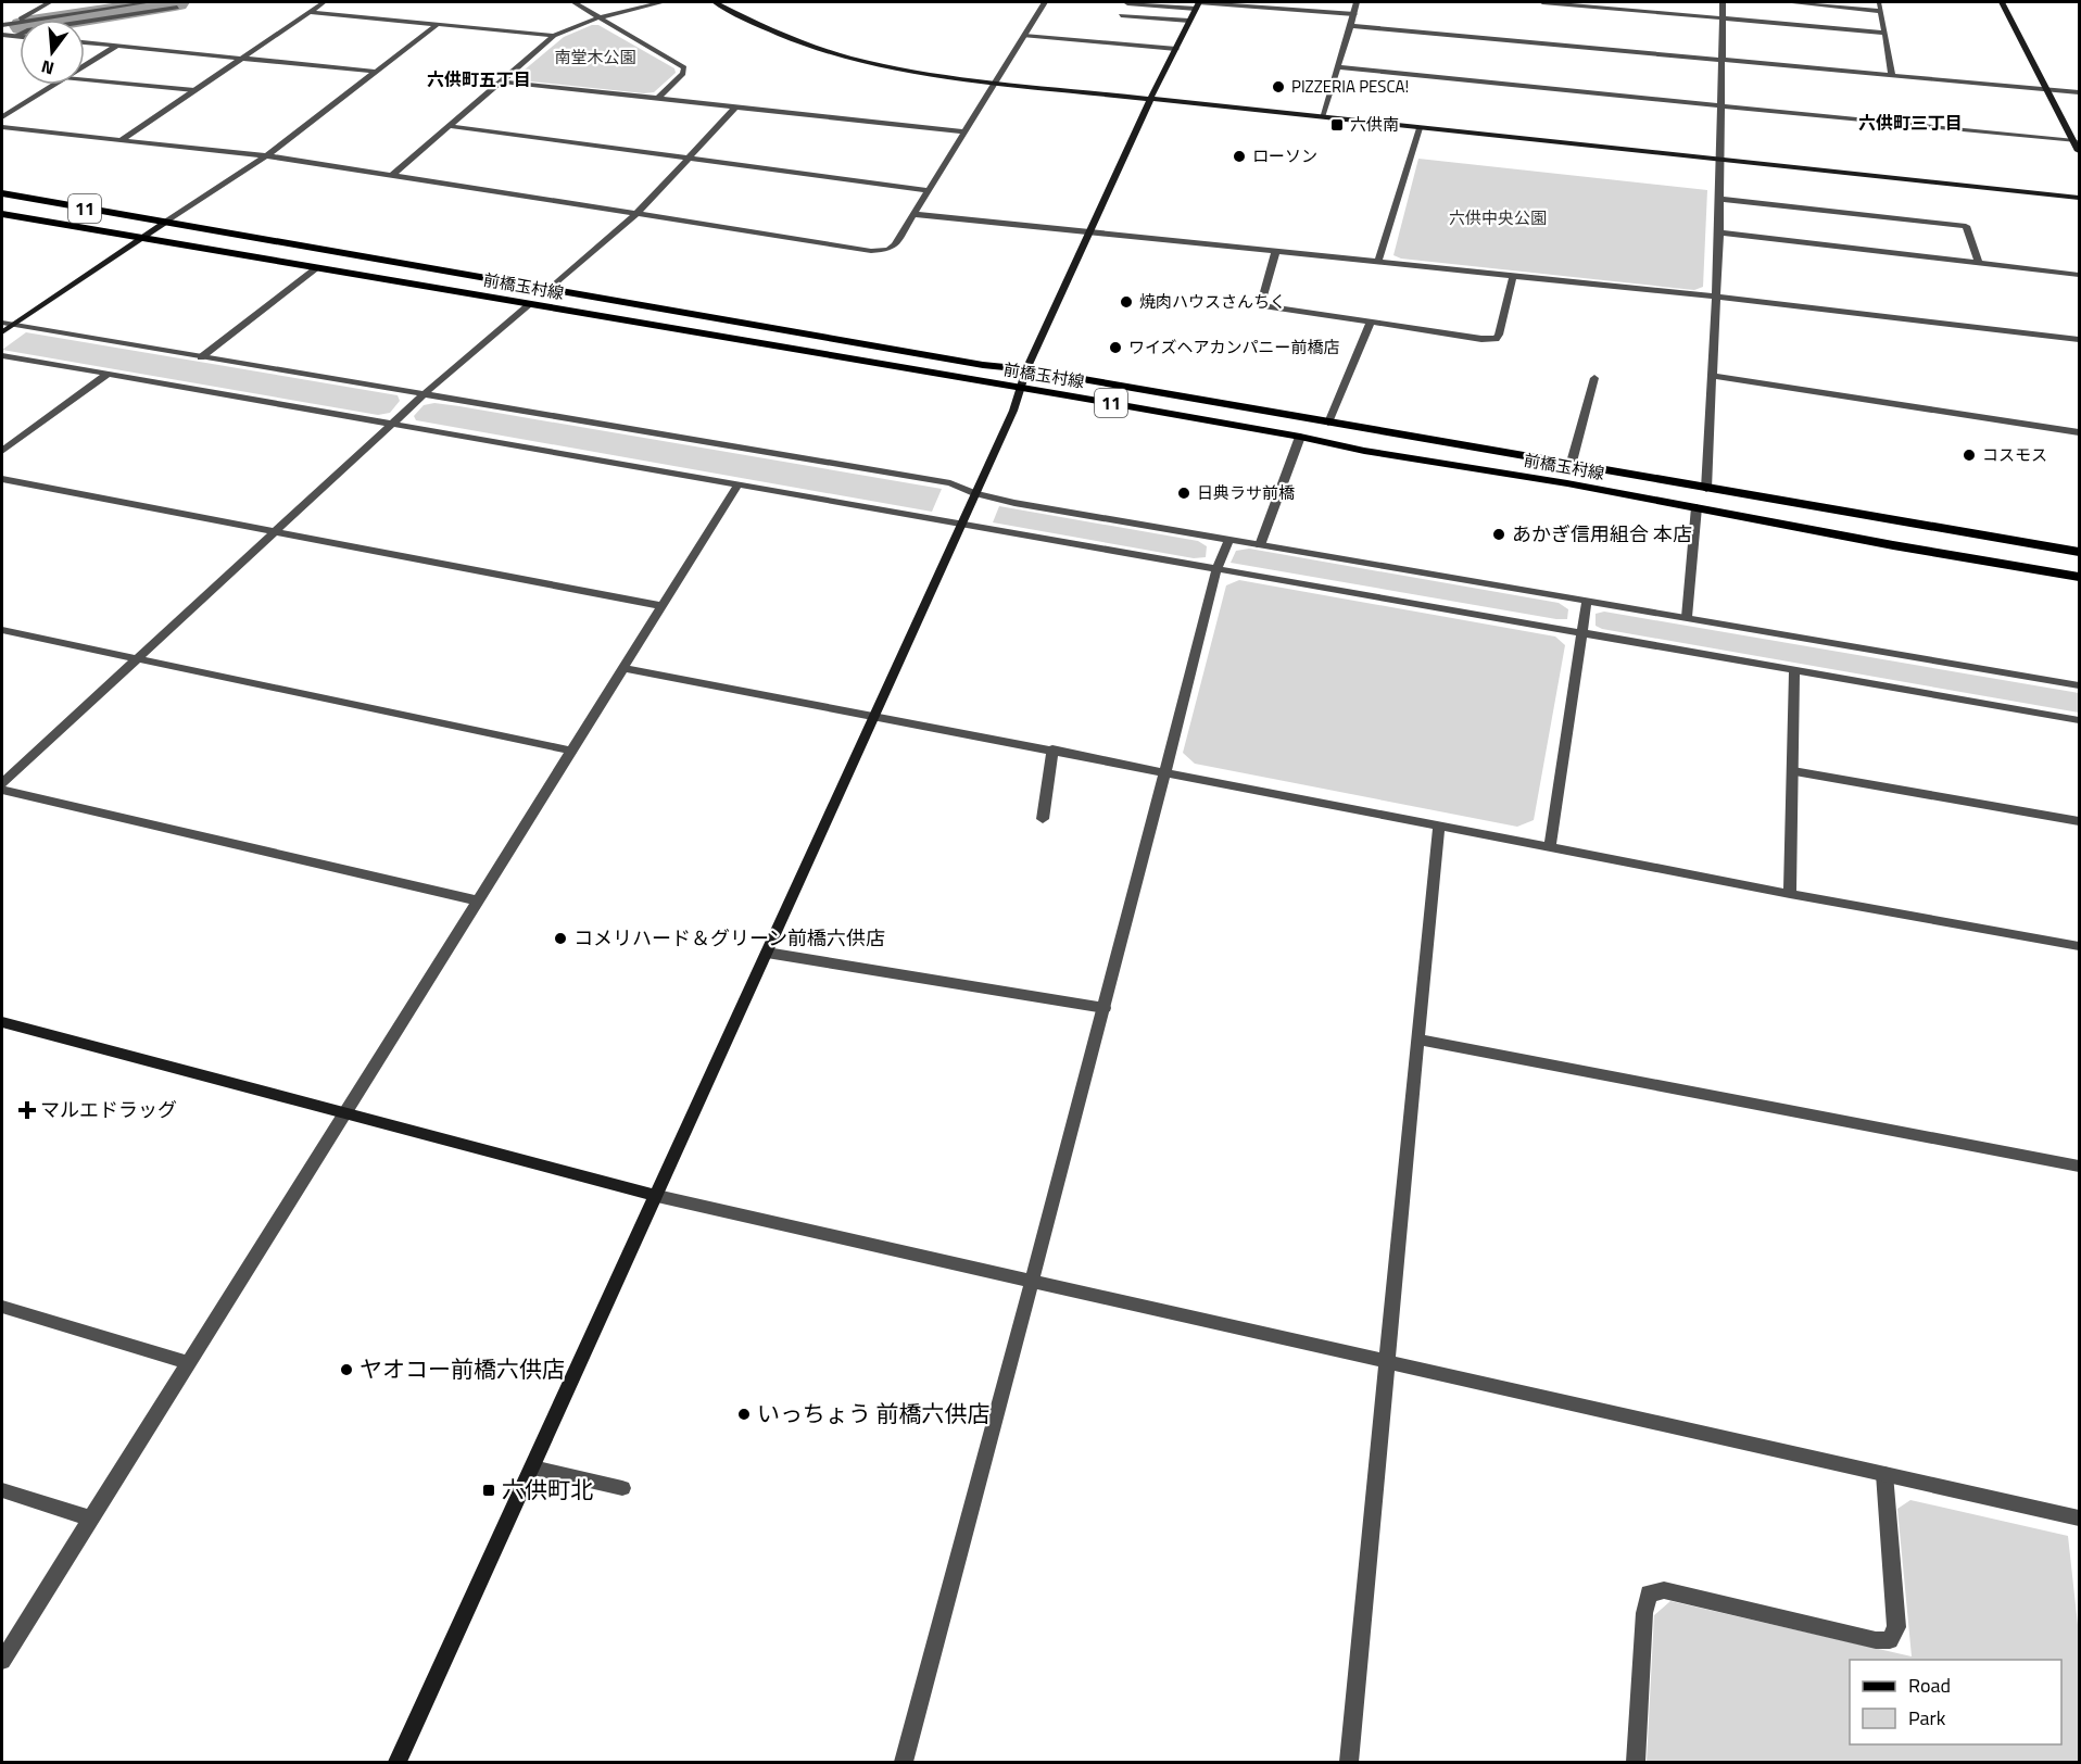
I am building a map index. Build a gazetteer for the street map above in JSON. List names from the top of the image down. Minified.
{"streets":{"main road":["11","前橋玉村線"]},"districts":["六供町五丁目","六供町三丁目"],"parks":["南堂木公園","六供中央公園"],"places":{"other":["PIZZERIA PESCA!","ローソン","焼肉ハウスさんちく","ワイズヘアカンパニー前橋店","コスモス","日典ラサ前橋","あかぎ信用組合 本店","コメリハード＆グリーン前橋六供店","ヤオコー前橋六供店","いっちょう 前橋六供店"],"transit":["六供南","六供町北"],"health":["マルエドラッグ"]},"legend":["Road","Park"],"north":"bottom"}
